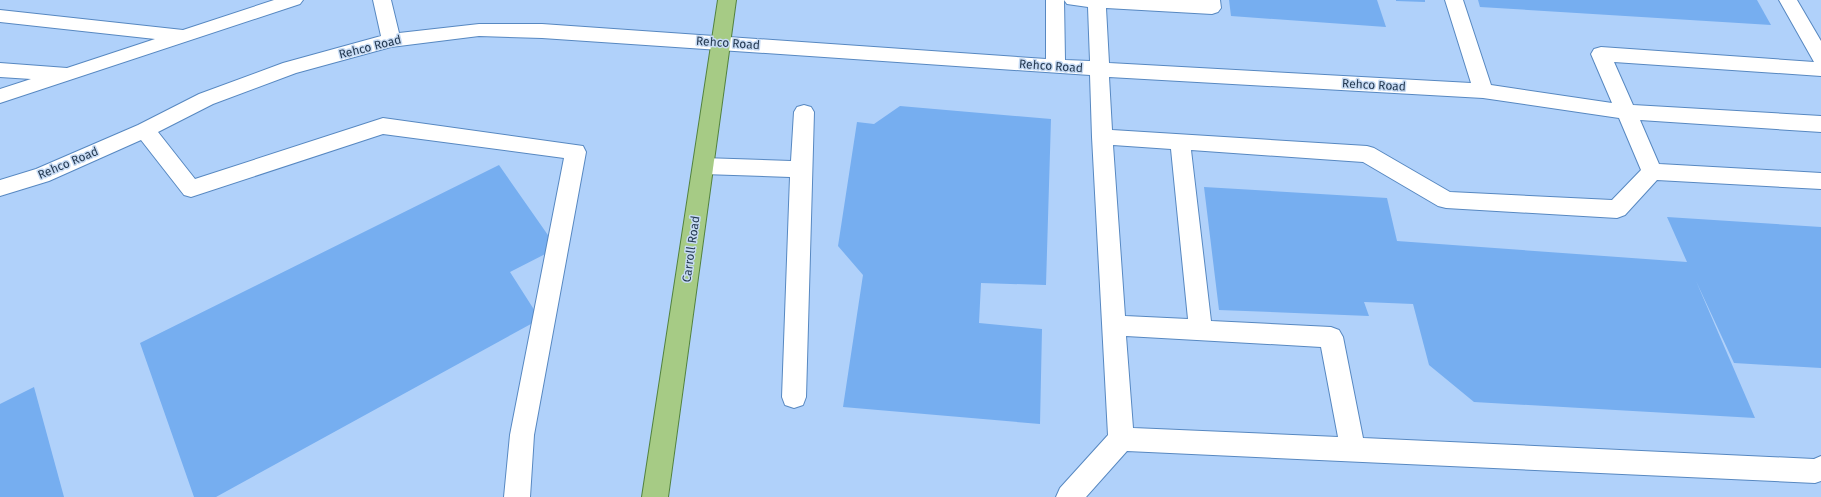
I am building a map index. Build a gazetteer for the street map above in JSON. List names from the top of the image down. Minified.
{"streets":{"main road":["Carroll Road"],"street":["Rehco Road"]},"crossings":[["Rehco Road","Carroll Road"]]}
